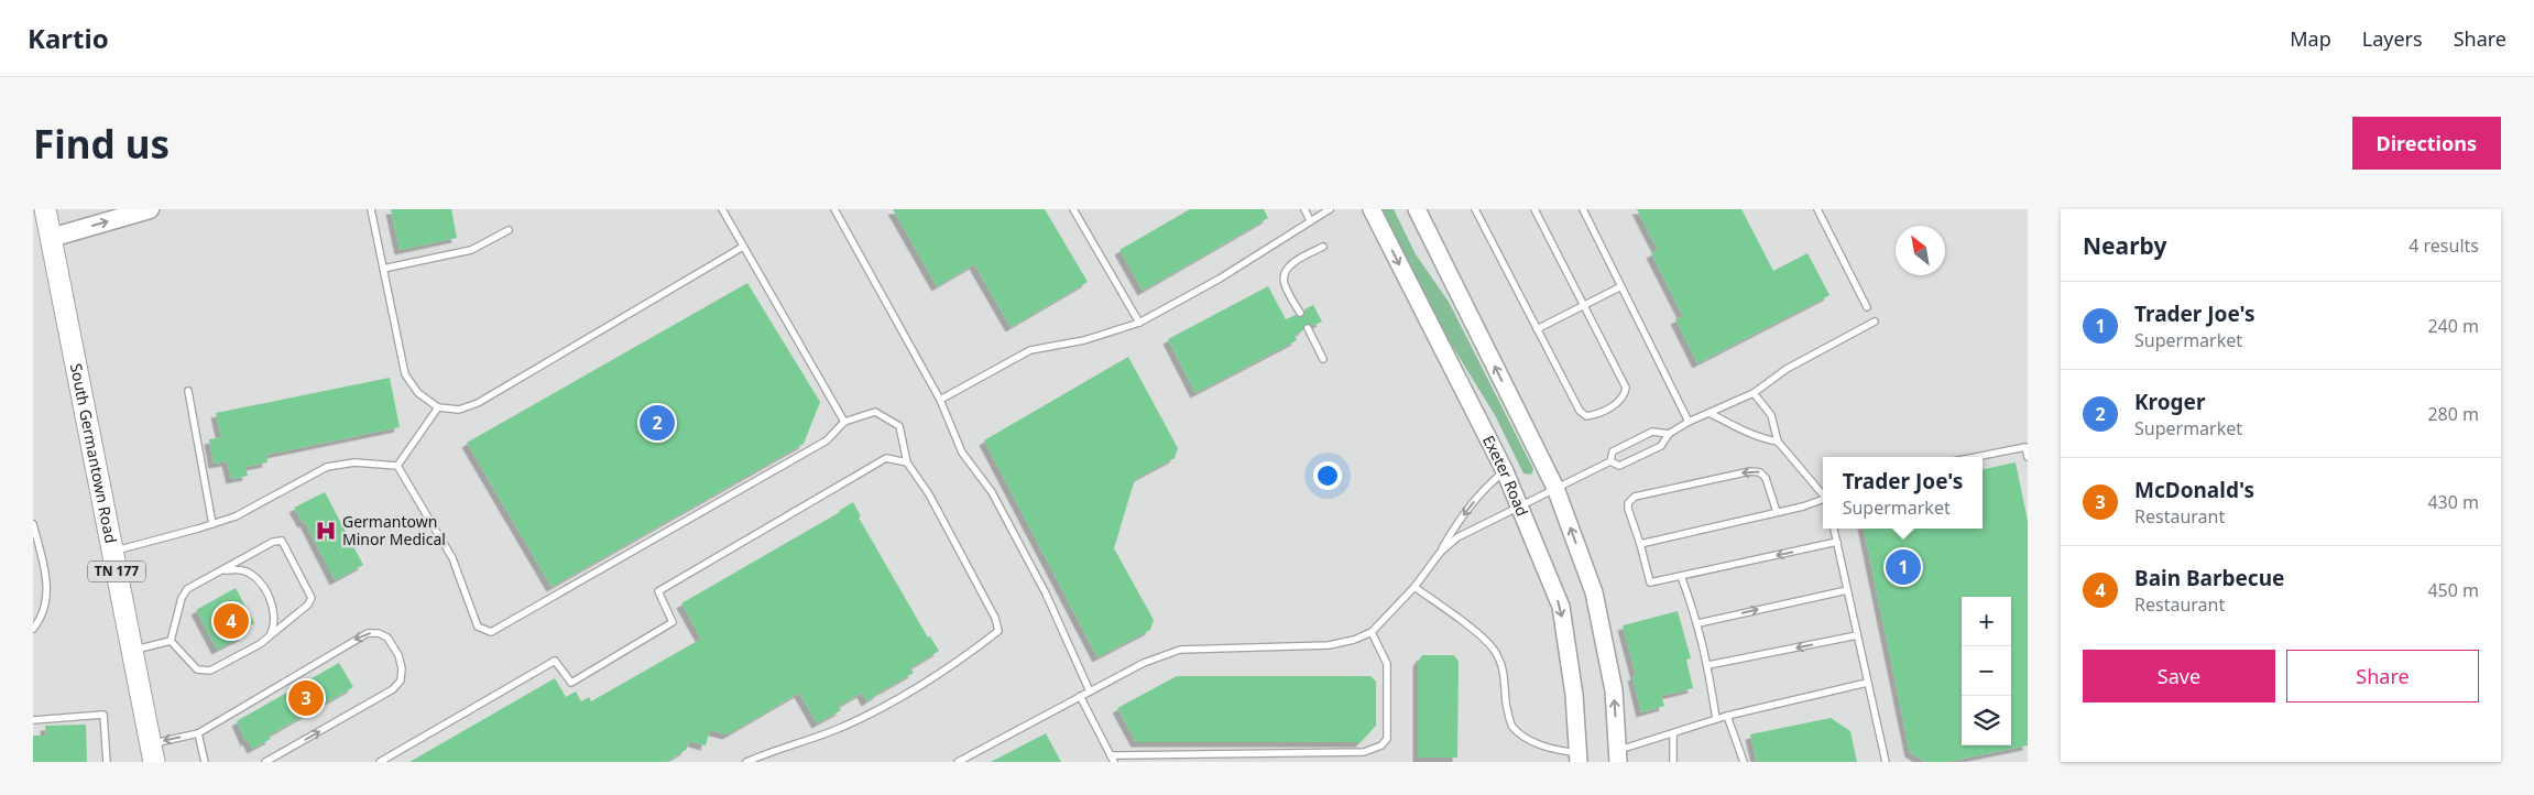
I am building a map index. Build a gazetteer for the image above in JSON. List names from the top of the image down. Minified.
{"streets":{"main road":["South Germantown Road","TN 177"],"street":["Exeter Road"]},"places":{"hospital":["Germantown Minor Medical"]},"north":"top left","page":{"header":"Kartio","nav":["Map","Layers","Share"],"buttons":["Directions",["Save","Share"]],"title":"Find us","heading":["Nearby","4 results"],"list":[{"mark":"1","name":"Trader Joe's","note":"Supermarket","value":"240 m"},{"mark":"2","name":"Kroger","note":"Supermarket","value":"280 m"},{"mark":"3","name":"McDonald's","note":"Restaurant","value":"430 m"},{"mark":"4","name":"Bain Barbecue","note":"Restaurant","value":"450 m"}],"pins":["2","1","4","3"],"popup":["Trader Joe's","Supermarket"],"map_buttons":["+","−"]}}
